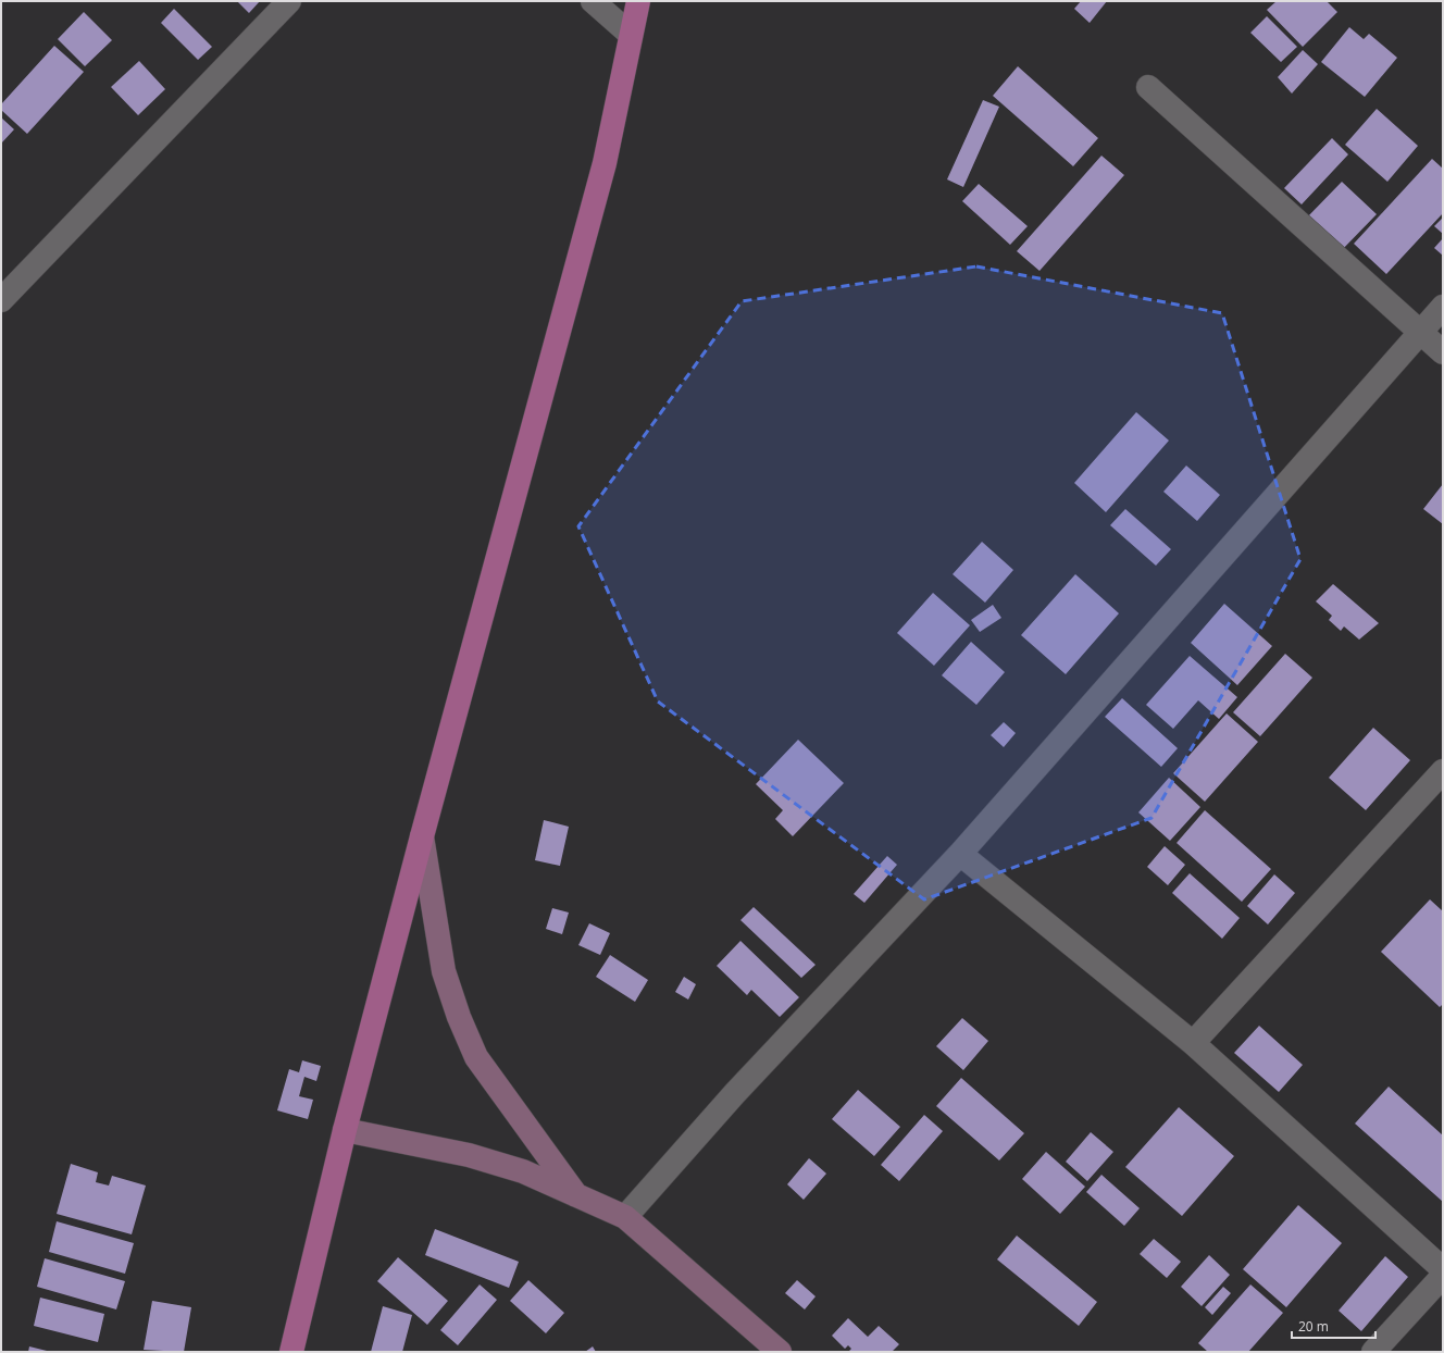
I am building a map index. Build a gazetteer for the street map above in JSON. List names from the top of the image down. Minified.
{"scale_bar":"20 m"}
